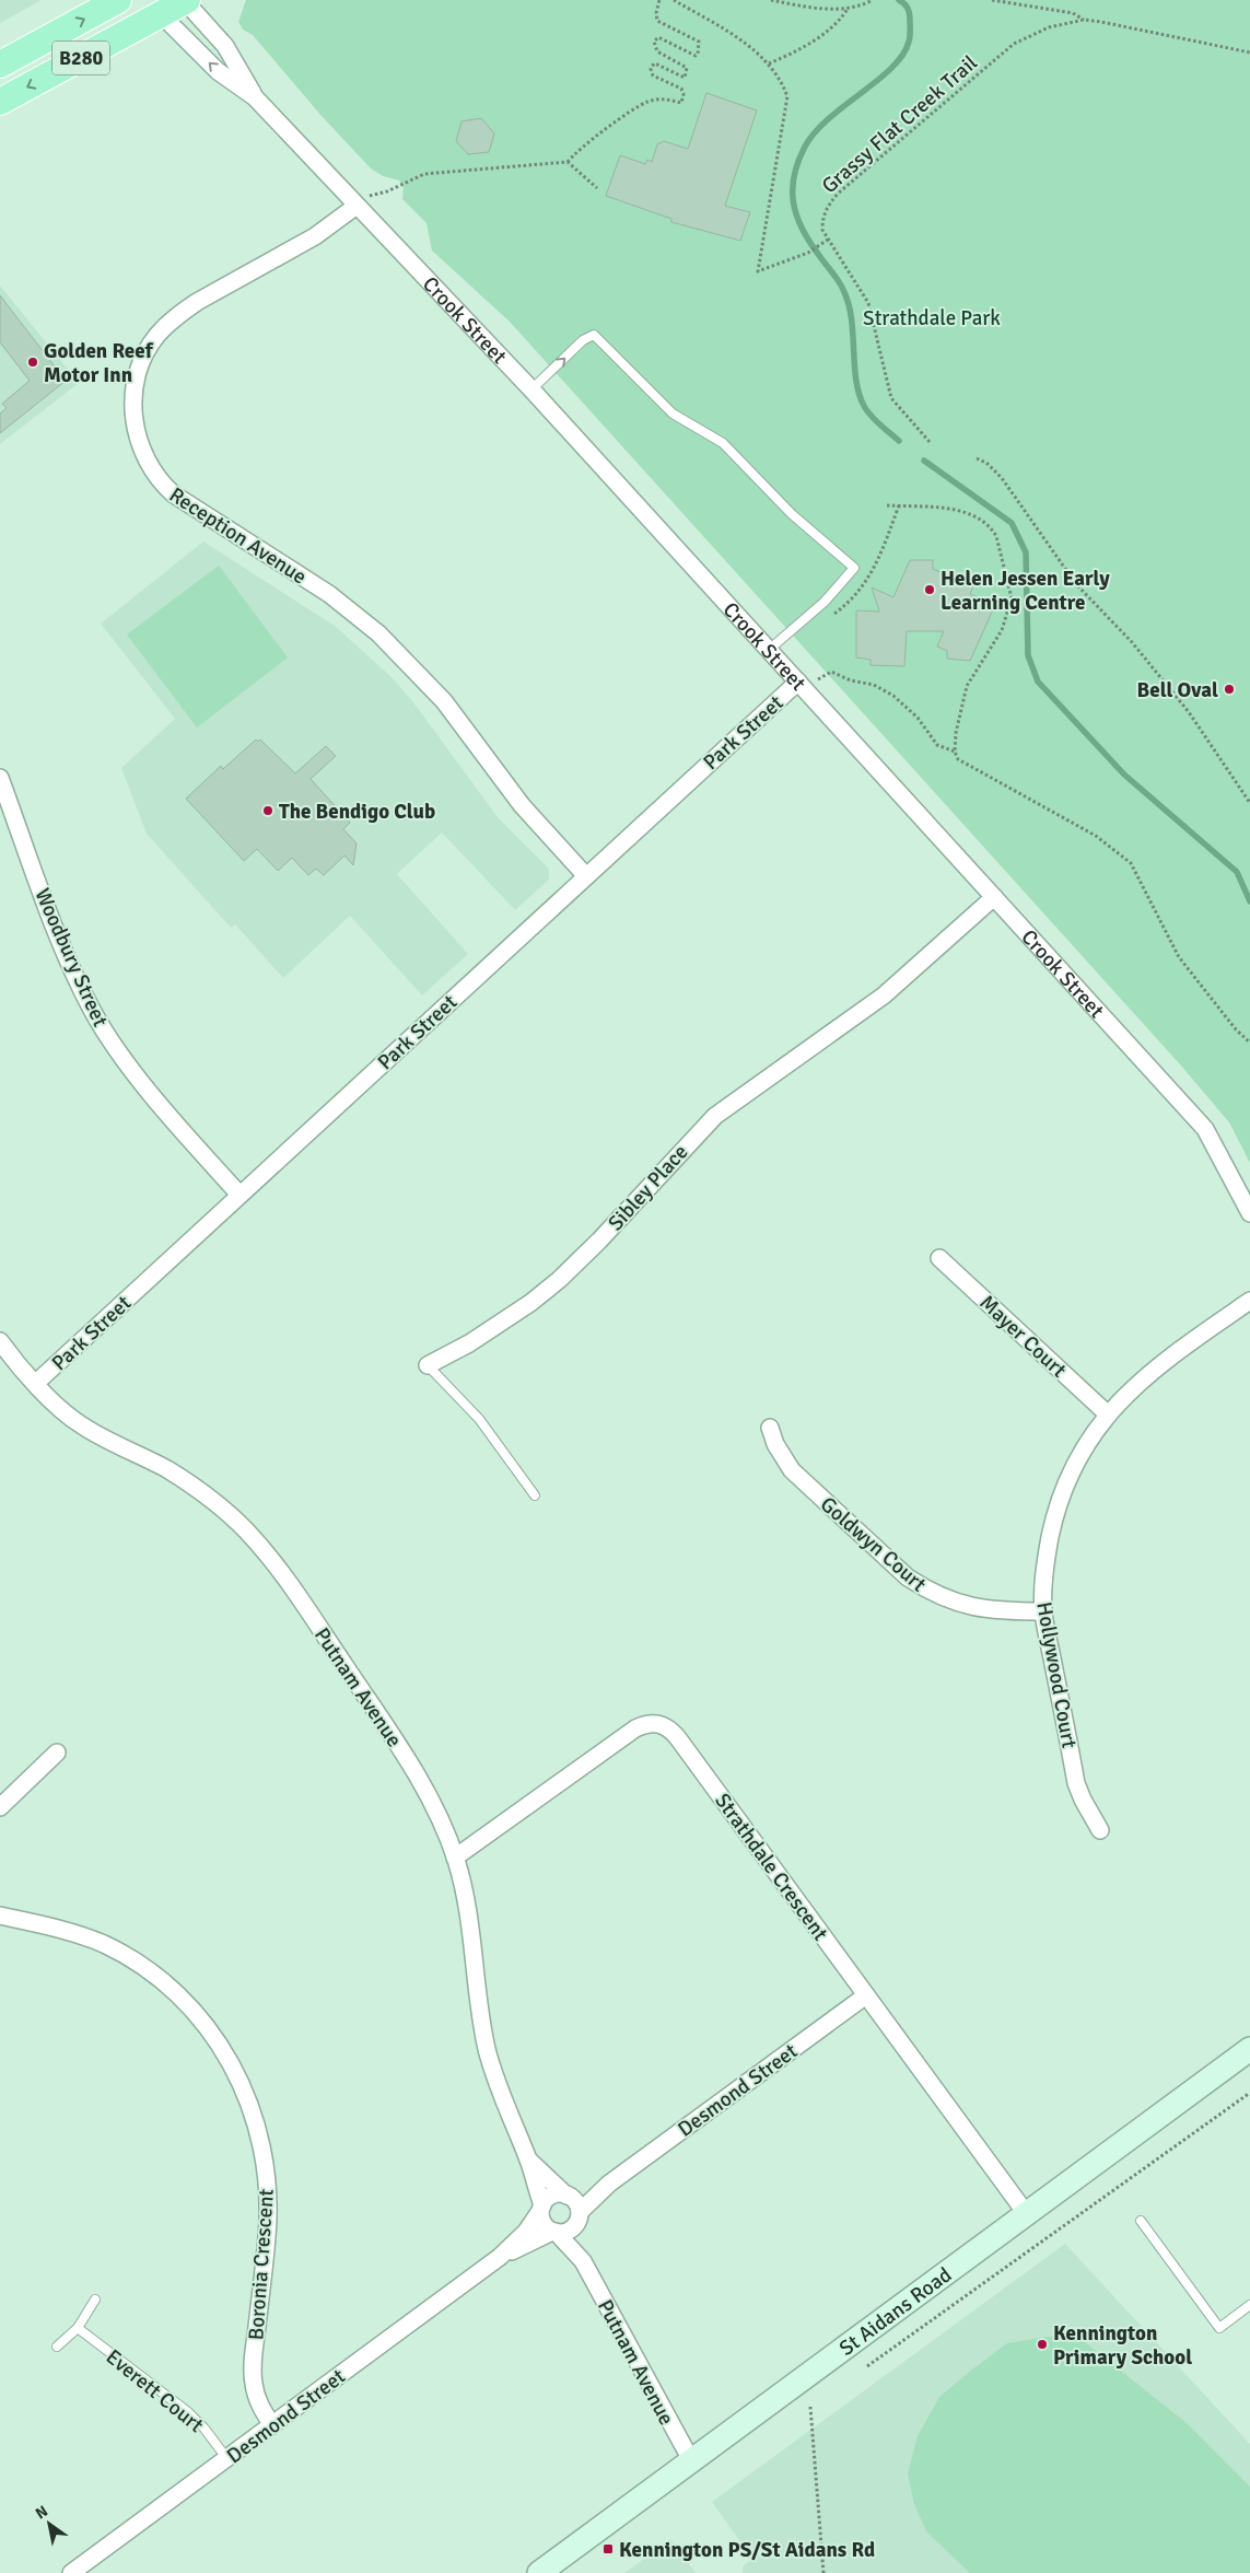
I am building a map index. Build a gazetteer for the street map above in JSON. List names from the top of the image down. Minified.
{"streets":{"main road":["B280"],"street":["Crook Street","Reception Avenue","Park Street","Woodbury Street","Sibley Place","Mayer Court","Goldwyn Court","Hollywood Court","Putnam Avenue","Strathdale Crescent","Desmond Street","Boronia Crescent","St Aidans Road"],"lane":["Everett Court"],"path":["Grassy Flat Creek Trail"]},"crossings":[["B280","Crook Street"],["Crook Street","Reception Avenue"],["Crook Street","Park Street"],["Crook Street","Sibley Place"],["Reception Avenue","Park Street"],["Park Street","Woodbury Street"],["Park Street","Putnam Avenue"],["Mayer Court","Hollywood Court"],["Goldwyn Court","Hollywood Court"],["Putnam Avenue","Strathdale Crescent"],["Putnam Avenue","Desmond Street"],["Putnam Avenue","St Aidans Road"],["Strathdale Crescent","Desmond Street"],["Strathdale Crescent","St Aidans Road"],["Desmond Street","Boronia Crescent"],["Desmond Street","Everett Court"]],"parks":["Strathdale Park"],"places":{"other":["Golden Reef Motor Inn","Helen Jessen Early Learning Centre","Bell Oval","The Bendigo Club","Kennington Primary School"],"transit":["Kennington PS/St Aidans Rd"]},"north":"top left"}
